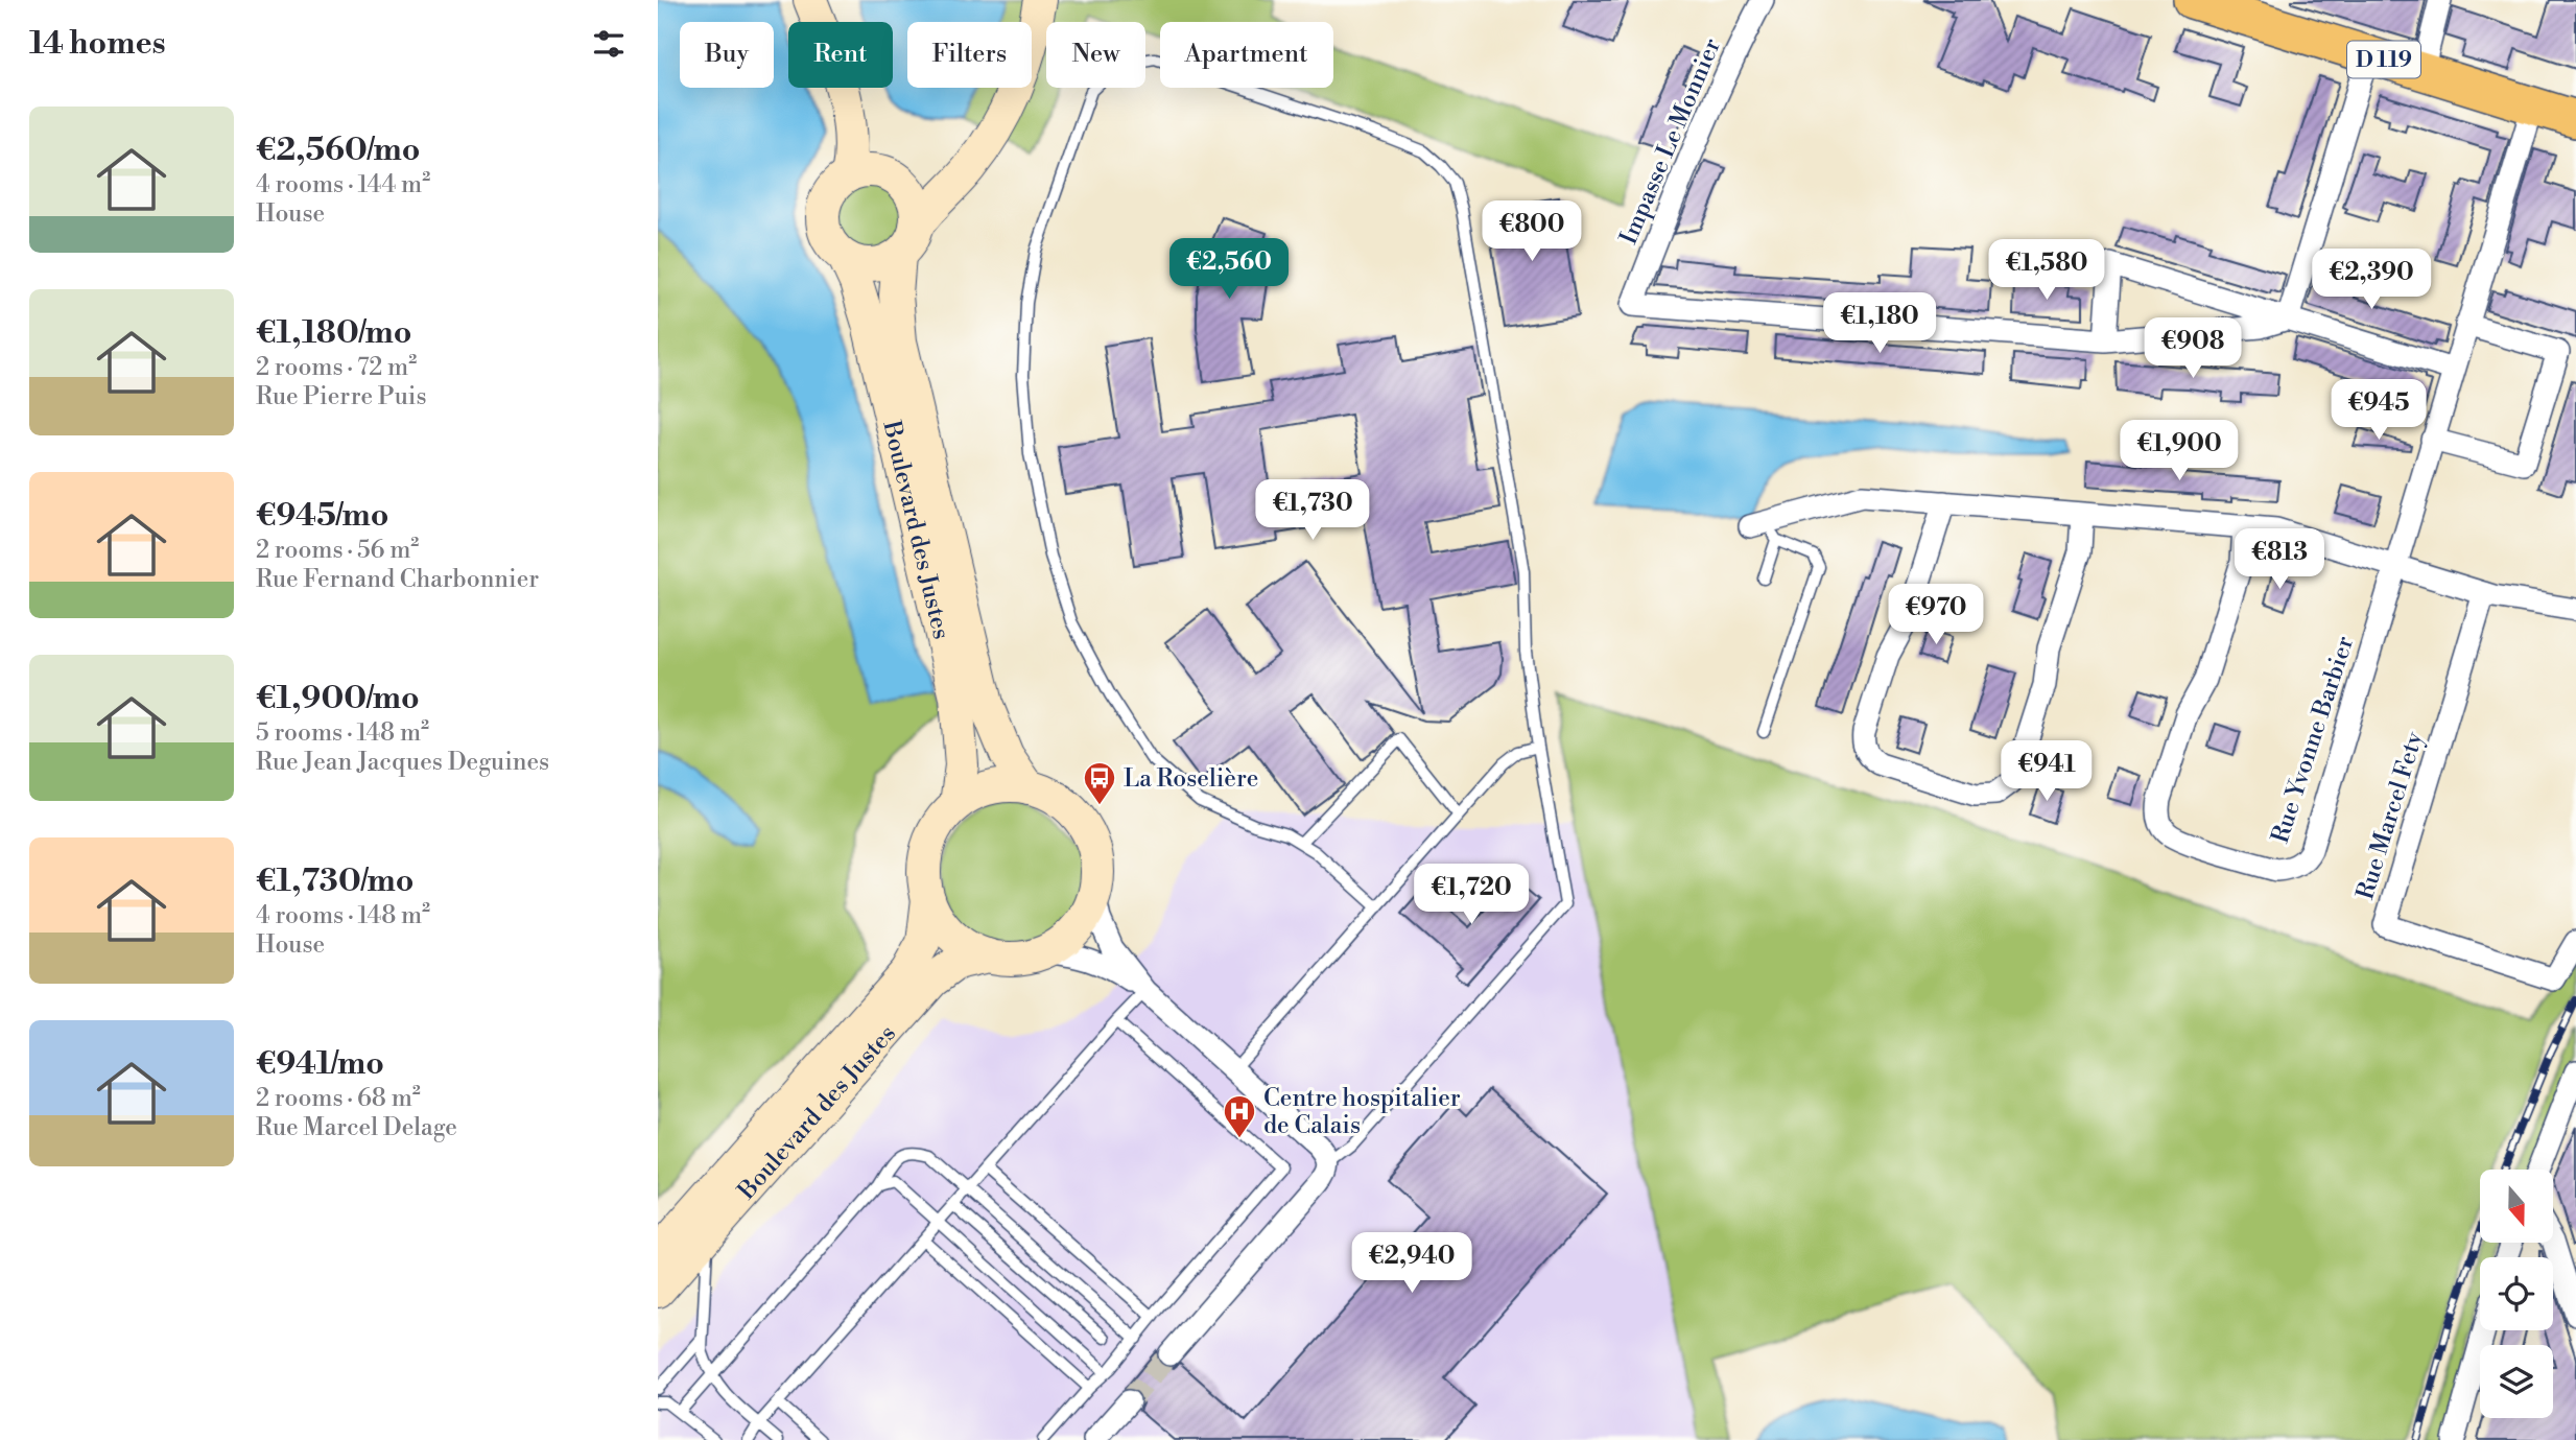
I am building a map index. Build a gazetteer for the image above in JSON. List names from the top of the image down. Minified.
{"streets":{"main road":["D 119"],"street":["Impasse Le Monnier","Boulevard des Justes","Rue Yvonne Barbier","Rue Marcel Fety"]},"places":{"bus stop":["La Roselière"],"hospital":["Centre hospitalier de Calais"]},"north":"bottom","page":{"heading":"14 homes","chip":["Buy","Rent","Filters","New","Apartment"],"list":[{"name":"€2,560/mo","note":"4 rooms · 144 m² · House"},{"name":"€1,180/mo","note":"2 rooms · 72 m² · Rue Pierre Puis"},{"name":"€945/mo","note":"2 rooms · 56 m² · Rue Fernand Charbonnier"},{"name":"€1,900/mo","note":"5 rooms · 148 m² · Rue Jean Jacques Deguines"},{"name":"€1,730/mo","note":"4 rooms · 148 m² · House"},{"name":"€941/mo","note":"2 rooms · 68 m² · Rue Marcel Delage"}],"price":["€800","€2,560","€1,580","€2,390","€1,180","€908","€945","€1,900","€1,730","€813","€970","€941","€1,720","€2,940"]}}
